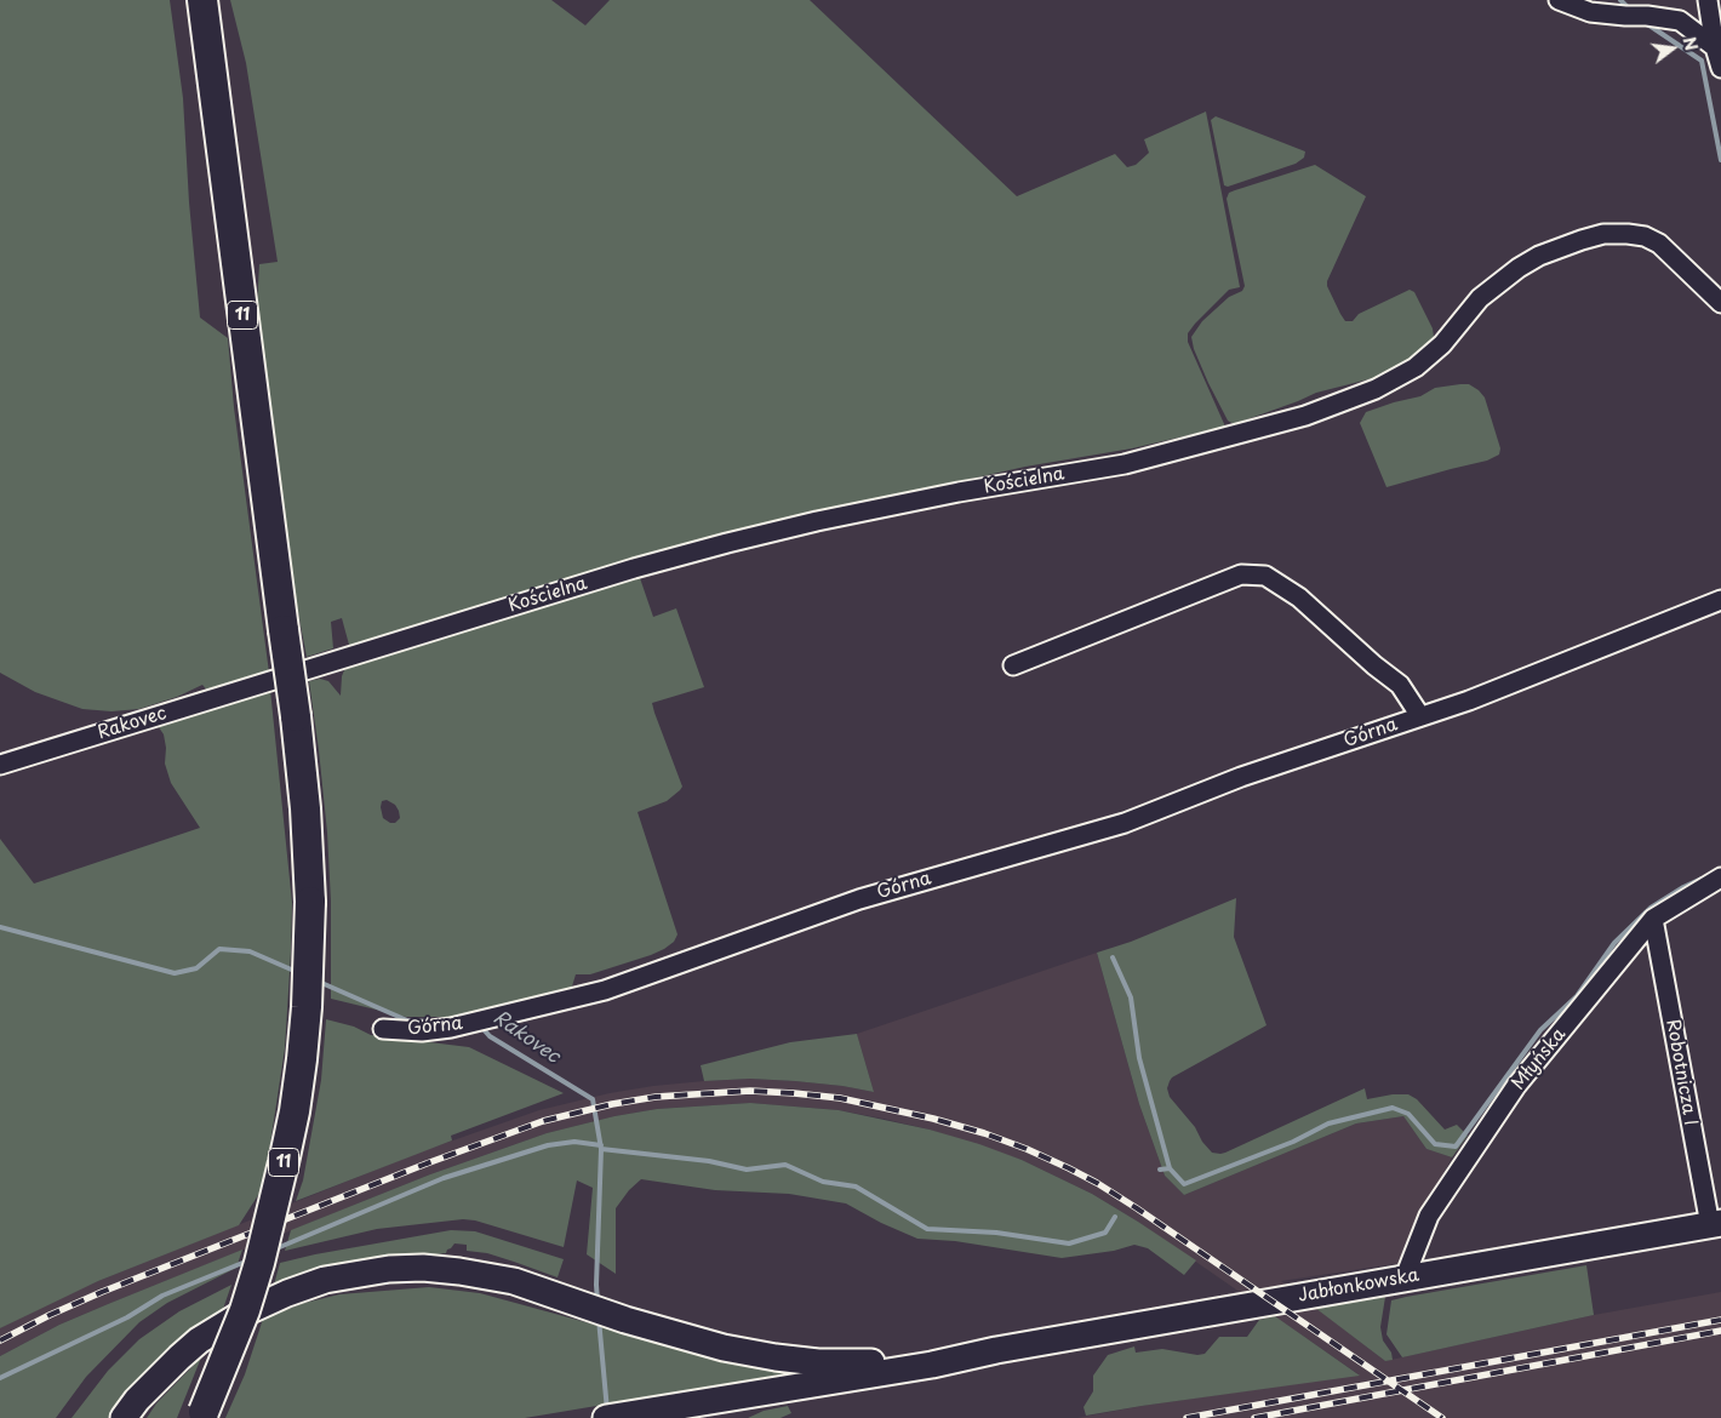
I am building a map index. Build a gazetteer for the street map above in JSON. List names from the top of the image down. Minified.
{"streets":{"main road":["11","Jabłonkowska"],"street":["Kościelna","Rakovec","Górna","Młyńska","Robotnicza I"]},"crossings":[["Kościelna","Rakovec"],["Młyńska","Robotnicza I"],["Młyńska","Jabłonkowska"],["Robotnicza I","Jabłonkowska"]],"water":["Rakovec"],"north":"right"}
